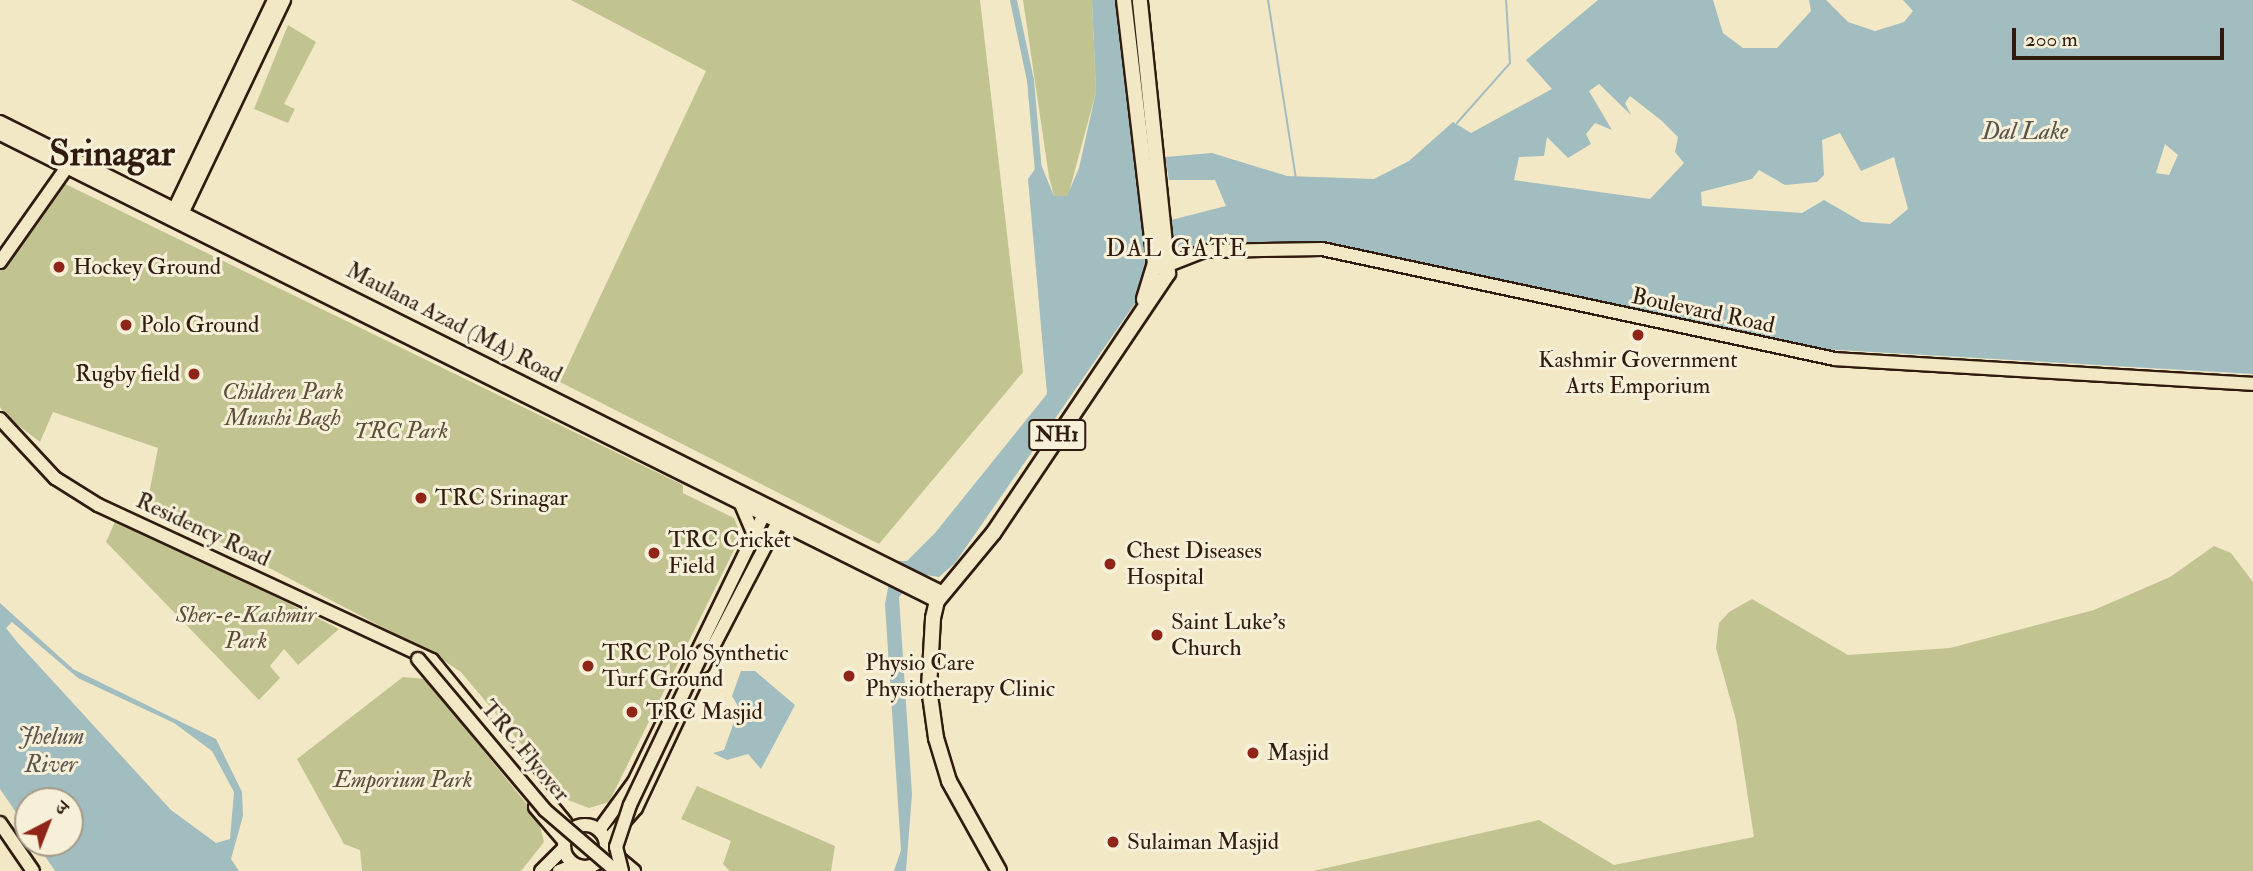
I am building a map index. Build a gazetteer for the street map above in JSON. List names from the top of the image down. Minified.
{"streets":{"highway":["NH1"],"main road":["Boulevard Road","Maulana Azad (MA) Road","Residency Road","TRC Flyover"]},"crossings":[["Boulevard Road","NH1"],["Maulana Azad (MA) Road","NH1"],["Residency Road","TRC Flyover"]],"districts":["Srinagar","DAL GATE"],"water":["Dal Lake","Jhelum River"],"parks":["Children Park Munshi Bagh","TRC Park","Sher-e-Kashmir Park","Emporium Park"],"places":["Hockey Ground","Polo Ground","Kashmir Government Arts Emporium","Rugby field","TRC Srinagar","TRC Cricket Field","Chest Diseases Hospital","Saint Luke's Church","TRC Polo Synthetic Turf Ground","Physio Care Physiotherapy Clinic","TRC Masjid","Masjid","Sulaiman Masjid"],"scale_bar":"200 m","north":"top right"}
